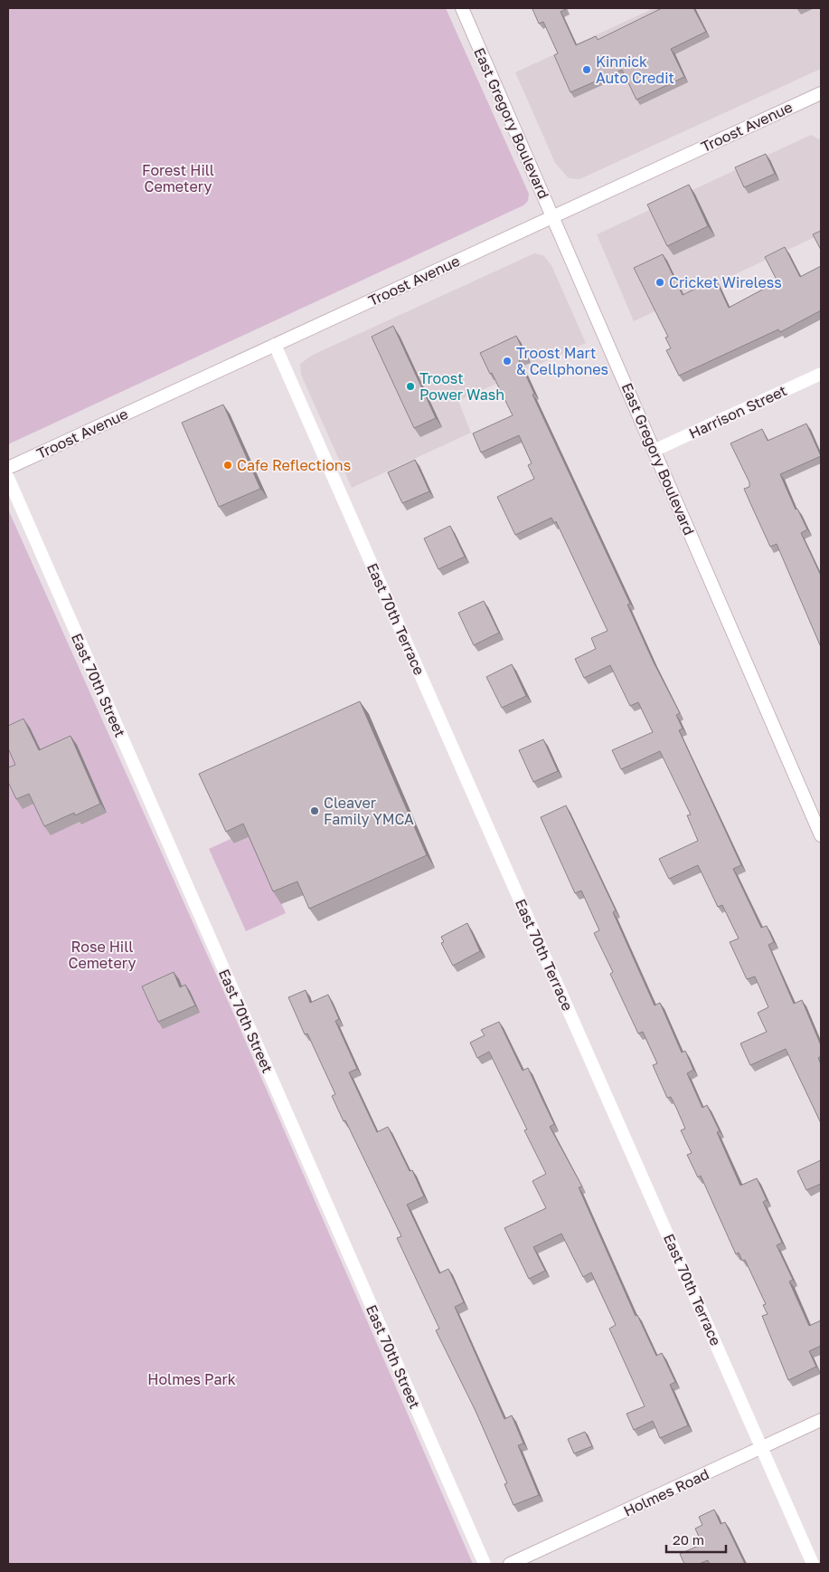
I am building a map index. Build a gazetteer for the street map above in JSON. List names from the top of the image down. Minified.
{"streets":{"street":["East Gregory Boulevard","Troost Avenue","Harrison Street","East 70th Terrace","East 70th Street","Holmes Road"]},"crossings":[["East Gregory Boulevard","Troost Avenue"],["East Gregory Boulevard","Harrison Street"],["Troost Avenue","East 70th Terrace"],["East 70th Terrace","Holmes Road"]],"parks":["Forest Hill Cemetery","Rose Hill Cemetery","Holmes Park"],"places":["Kinnick Auto Credit","Cricket Wireless","Troost Mart & Cellphones","Troost Power Wash","Cafe Reflections","Cleaver Family YMCA"],"scale_bar":"20 m"}
